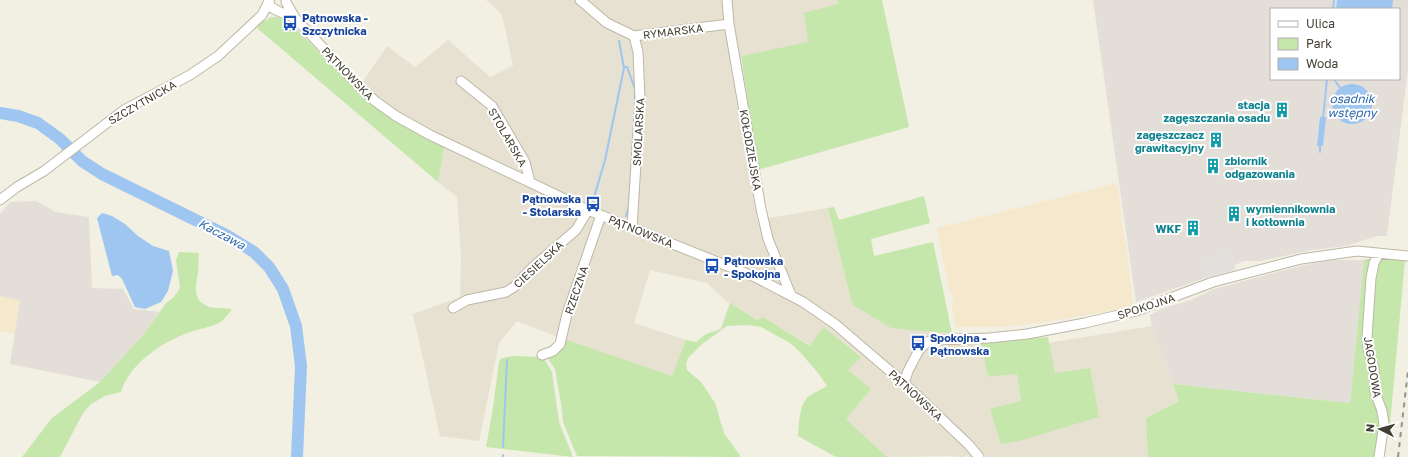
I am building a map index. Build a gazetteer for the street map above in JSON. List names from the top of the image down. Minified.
{"streets":{"street":["RYMARSKA","PĄTNOWSKA","SZCZYTNICKA","SMOLARSKA","STOLARSKA","KOŁODZIEJSKA","CIESIELSKA","RZECZNA","SPOKOJNA","JAGODOWA"]},"crossings":[["RYMARSKA","SMOLARSKA"],["RYMARSKA","KOŁODZIEJSKA"],["PĄTNOWSKA","SZCZYTNICKA"],["PĄTNOWSKA","SMOLARSKA"],["PĄTNOWSKA","STOLARSKA"],["PĄTNOWSKA","KOŁODZIEJSKA"],["PĄTNOWSKA","CIESIELSKA"],["PĄTNOWSKA","RZECZNA"],["PĄTNOWSKA","SPOKOJNA"],["SPOKOJNA","JAGODOWA"]],"water":["osadnik wstępny","Kaczawa"],"places":{"bus stop":["Pątnowska - Szczytnicka","Pątnowska - Stolarska","Pątnowska - Spokojna","Spokojna - Pątnowska"],"building":["stacja zagęszczania osadu","zagęszczacz grawitacyjny","zbiornik odgazowania","wymiennikownia i kotłownia","WKF"]},"legend":["Ulica","Park","Woda"],"north":"left"}
